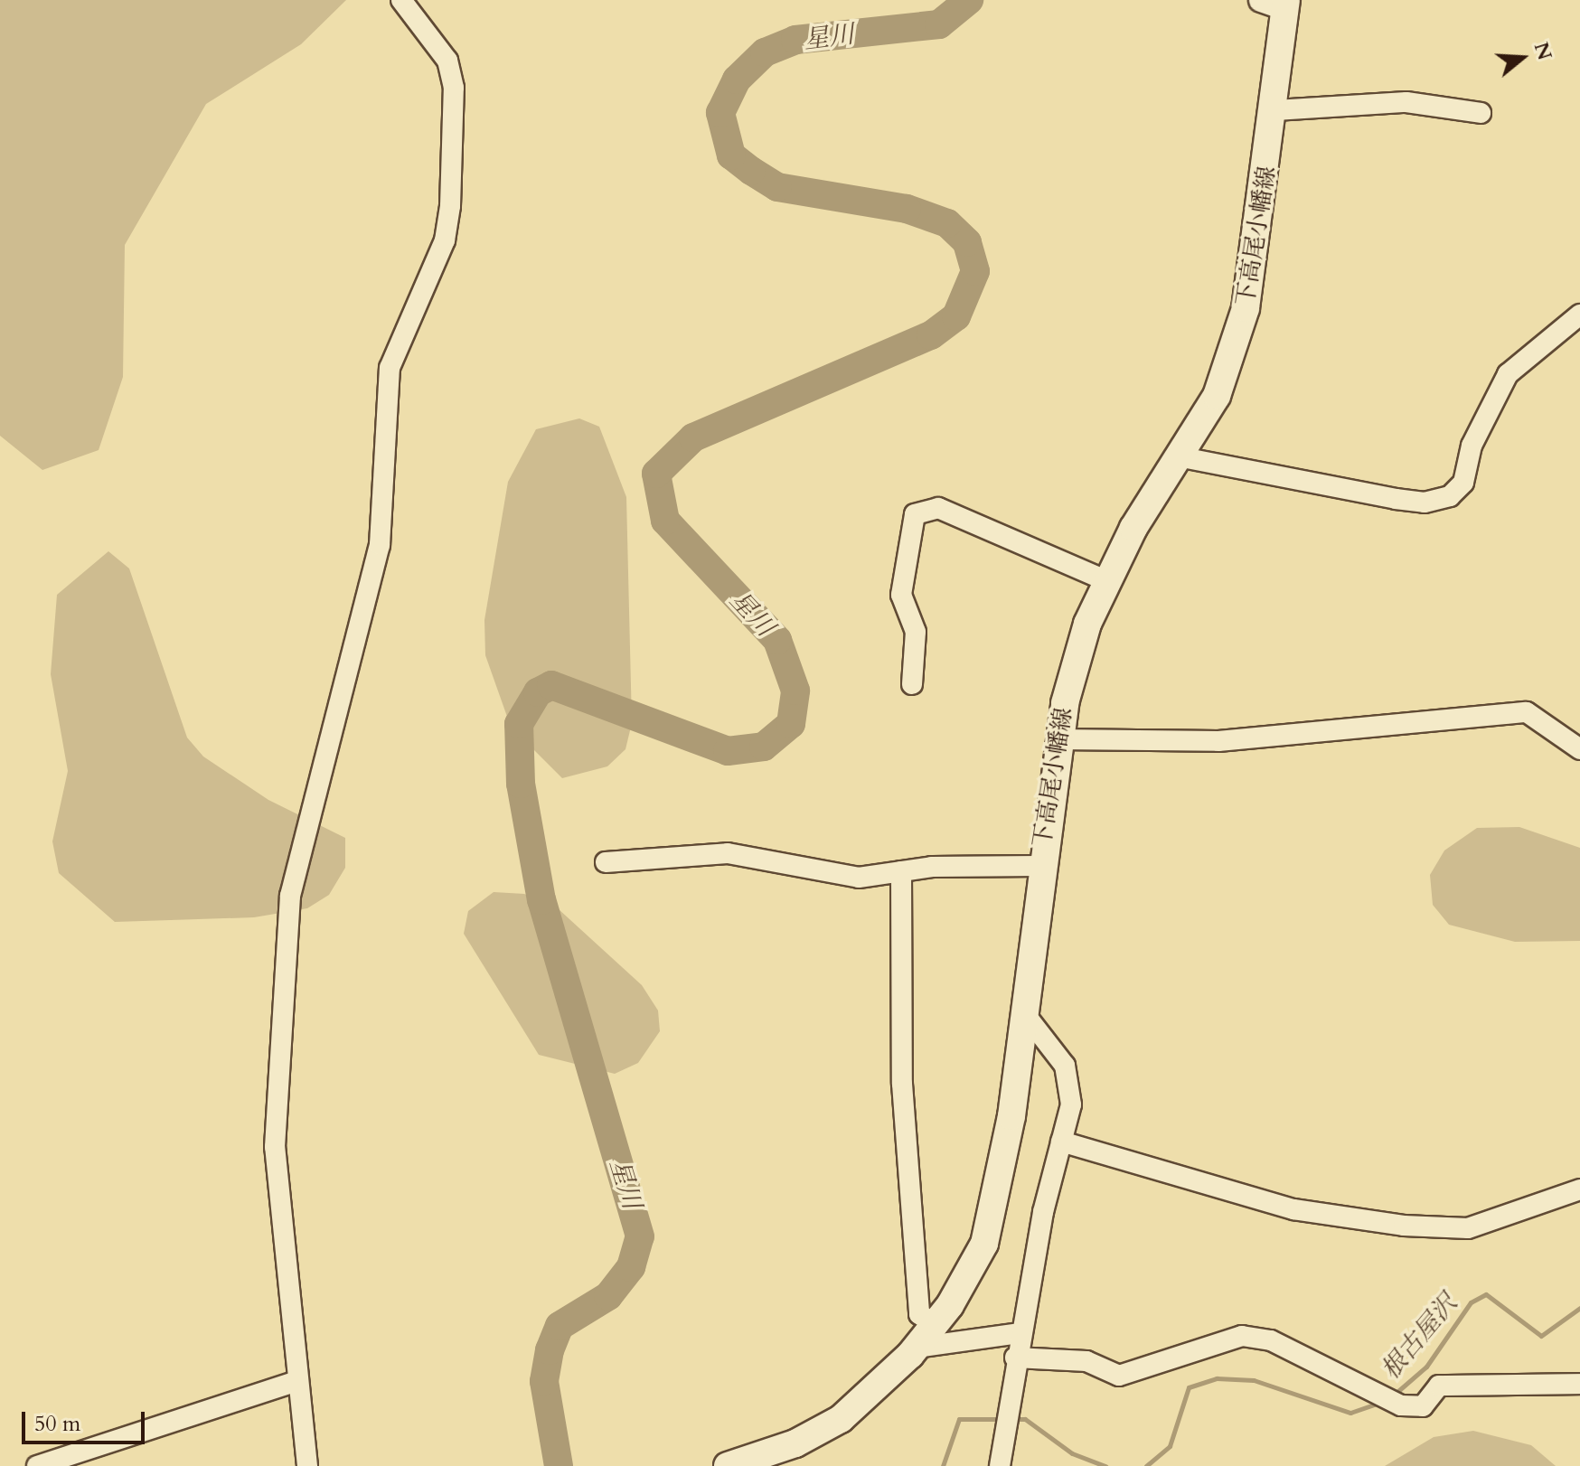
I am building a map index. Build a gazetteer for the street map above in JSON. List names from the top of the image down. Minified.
{"streets":{"main road":["下高尾小幡線"]},"water":["星川","根古屋沢"],"scale_bar":"50 m","north":"right"}
